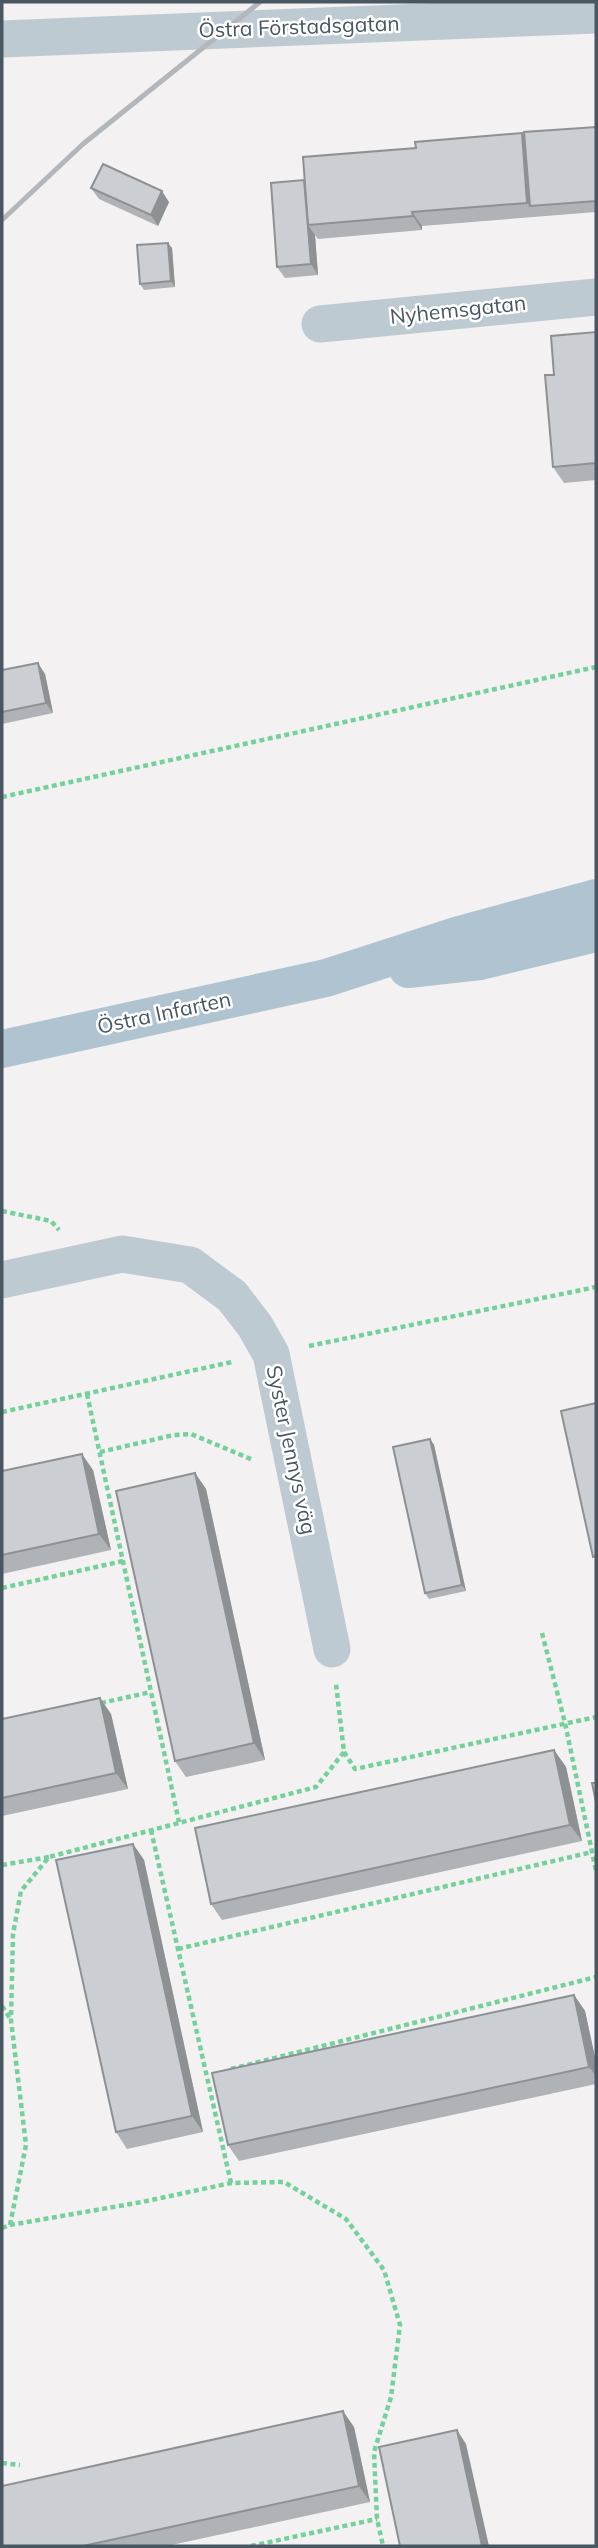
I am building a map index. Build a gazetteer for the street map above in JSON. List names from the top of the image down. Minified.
{"streets":{"main road":["Östra Infarten"],"street":["Östra Förstadsgatan","Nyhemsgatan","Syster Jennys väg"]}}
